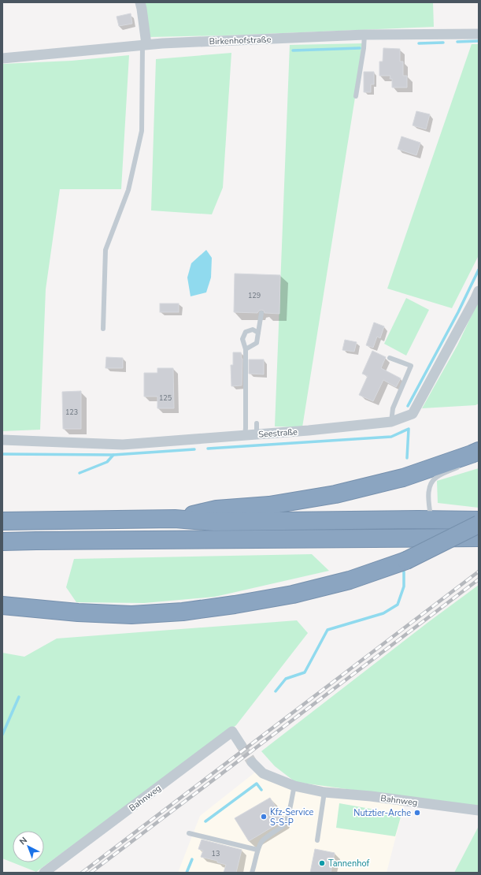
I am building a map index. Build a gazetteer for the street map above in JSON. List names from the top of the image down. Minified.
{"streets":{"street":["Birkenhofstraße","Seestraße","Bahnweg"]},"places":["Nutztier-Arche","Kfz-Service S-S-P","Tannenhof"],"house_numbers":["129","125","123","13"],"north":"top left"}
